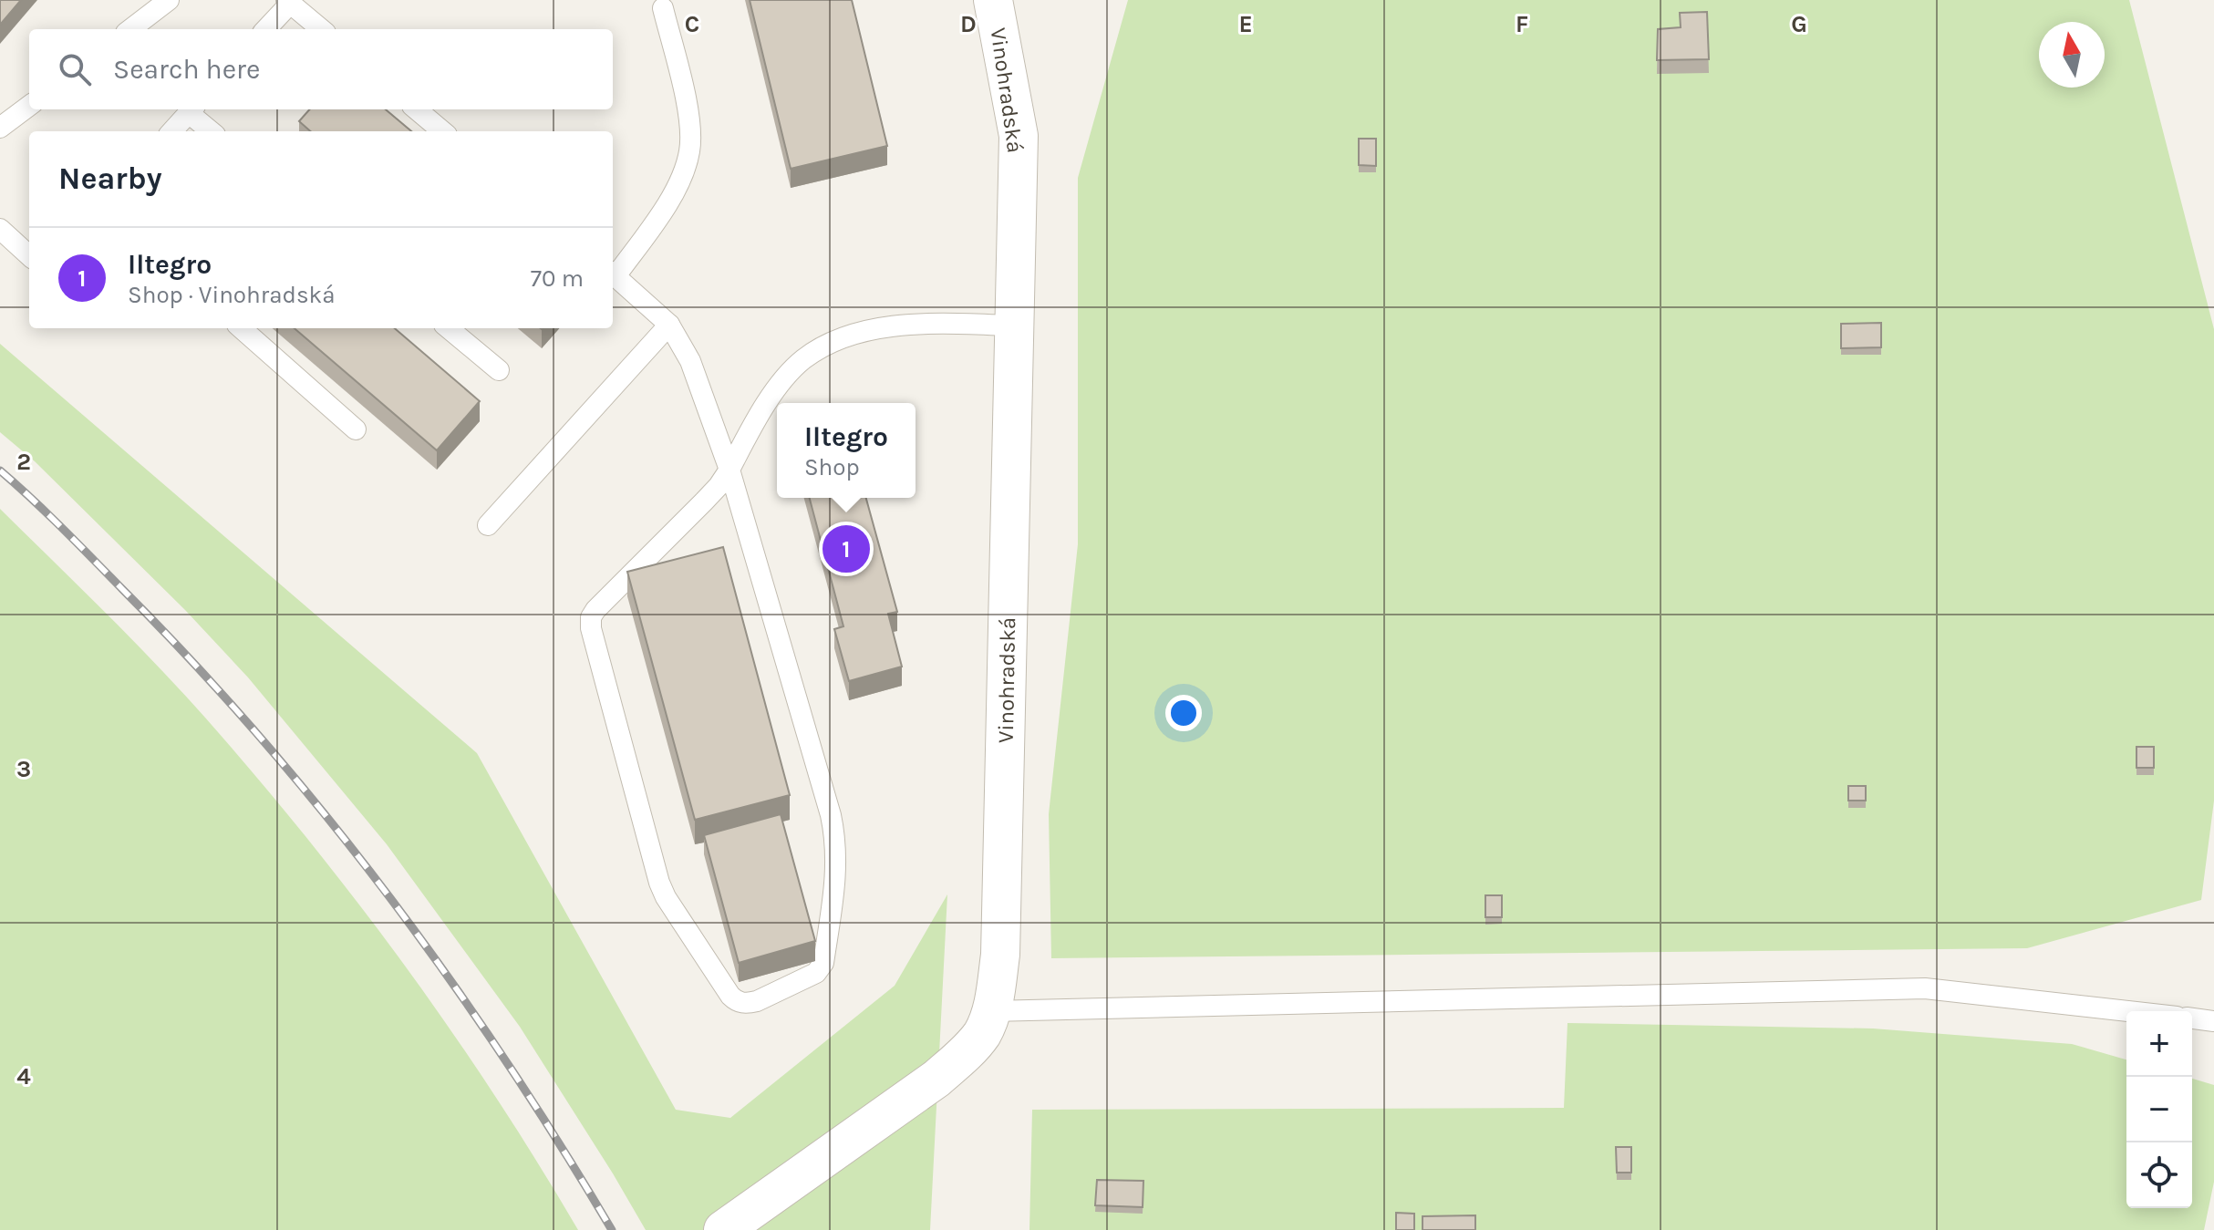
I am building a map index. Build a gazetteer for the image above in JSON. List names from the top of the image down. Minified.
{"streets":{"street":["Vinohradská"]},"north":"top","page":{"search":"Search here","heading":"Nearby","list":[{"mark":"1","name":"Iltegro","note":"Shop · Vinohradská","value":"70 m"}],"popup":["Iltegro","Shop"],"pins":"1","map_buttons":["+","−"]},"grid":{"columns":["C","D","E","F","G"],"rows":["2","3","4"]}}
